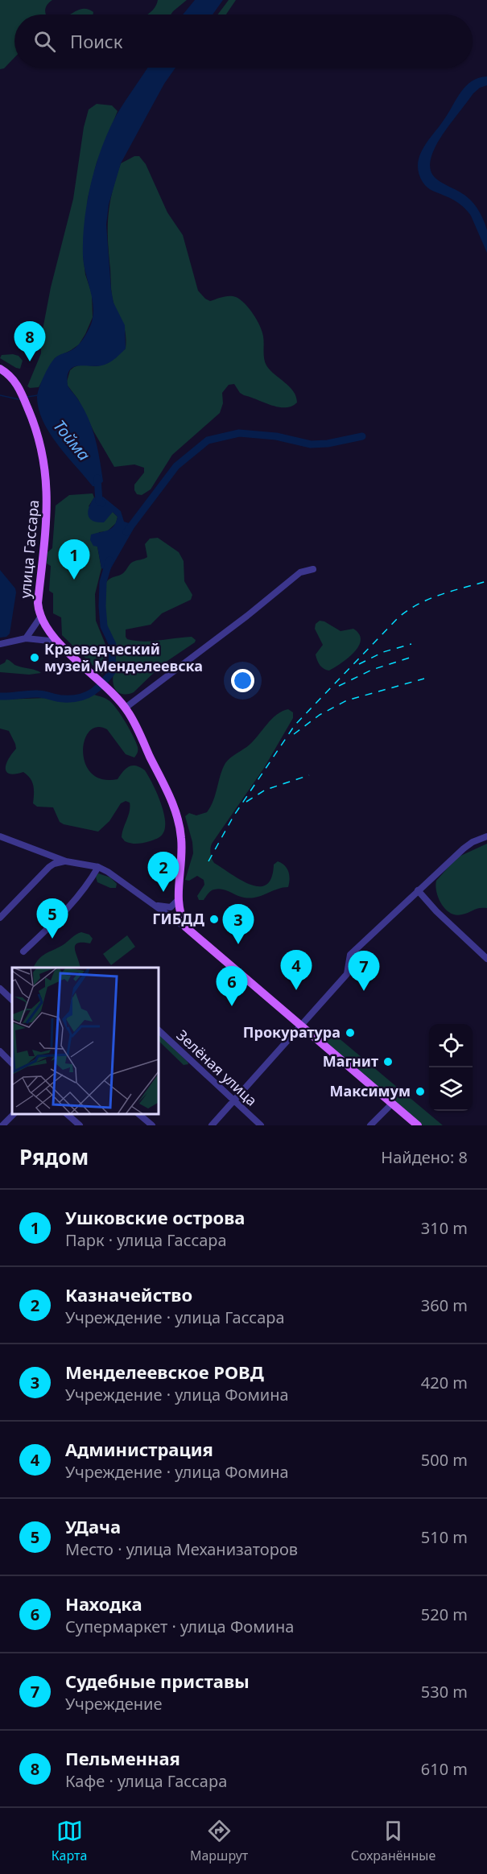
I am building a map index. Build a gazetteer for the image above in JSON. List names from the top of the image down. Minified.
{"streets":{"main road":["улица Гассара"],"street":["Зелёная улица"]},"water":["Тойма"],"places":["Краеведческий музей Менделеевска","ГИБДД","Прокуратура","Магнит","Максимум"],"page":{"search":"Поиск","pins":["8","1","2","5","3","4","7","6"],"heading":["Рядом","Найдено: 8"],"list":[{"mark":"1","name":"Ушковские острова","note":"Парк · улица Гассара","value":"310 m"},{"mark":"2","name":"Казначейство","note":"Учреждение · улица Гассара","value":"360 m"},{"mark":"3","name":"Менделеевское РОВД","note":"Учреждение · улица Фомина","value":"420 m"},{"mark":"4","name":"Администрация","note":"Учреждение · улица Фомина","value":"500 m"},{"mark":"5","name":"УДача","note":"Место · улица Механизаторов","value":"510 m"},{"mark":"6","name":"Находка","note":"Супермаркет · улица Фомина","value":"520 m"},{"mark":"7","name":"Судебные приставы","note":"Учреждение","value":"530 m"},{"mark":"8","name":"Пельменная","note":"Кафе · улица Гассара","value":"610 m"}],"nav":["Карта","Маршрут","Сохранённые"]}}
